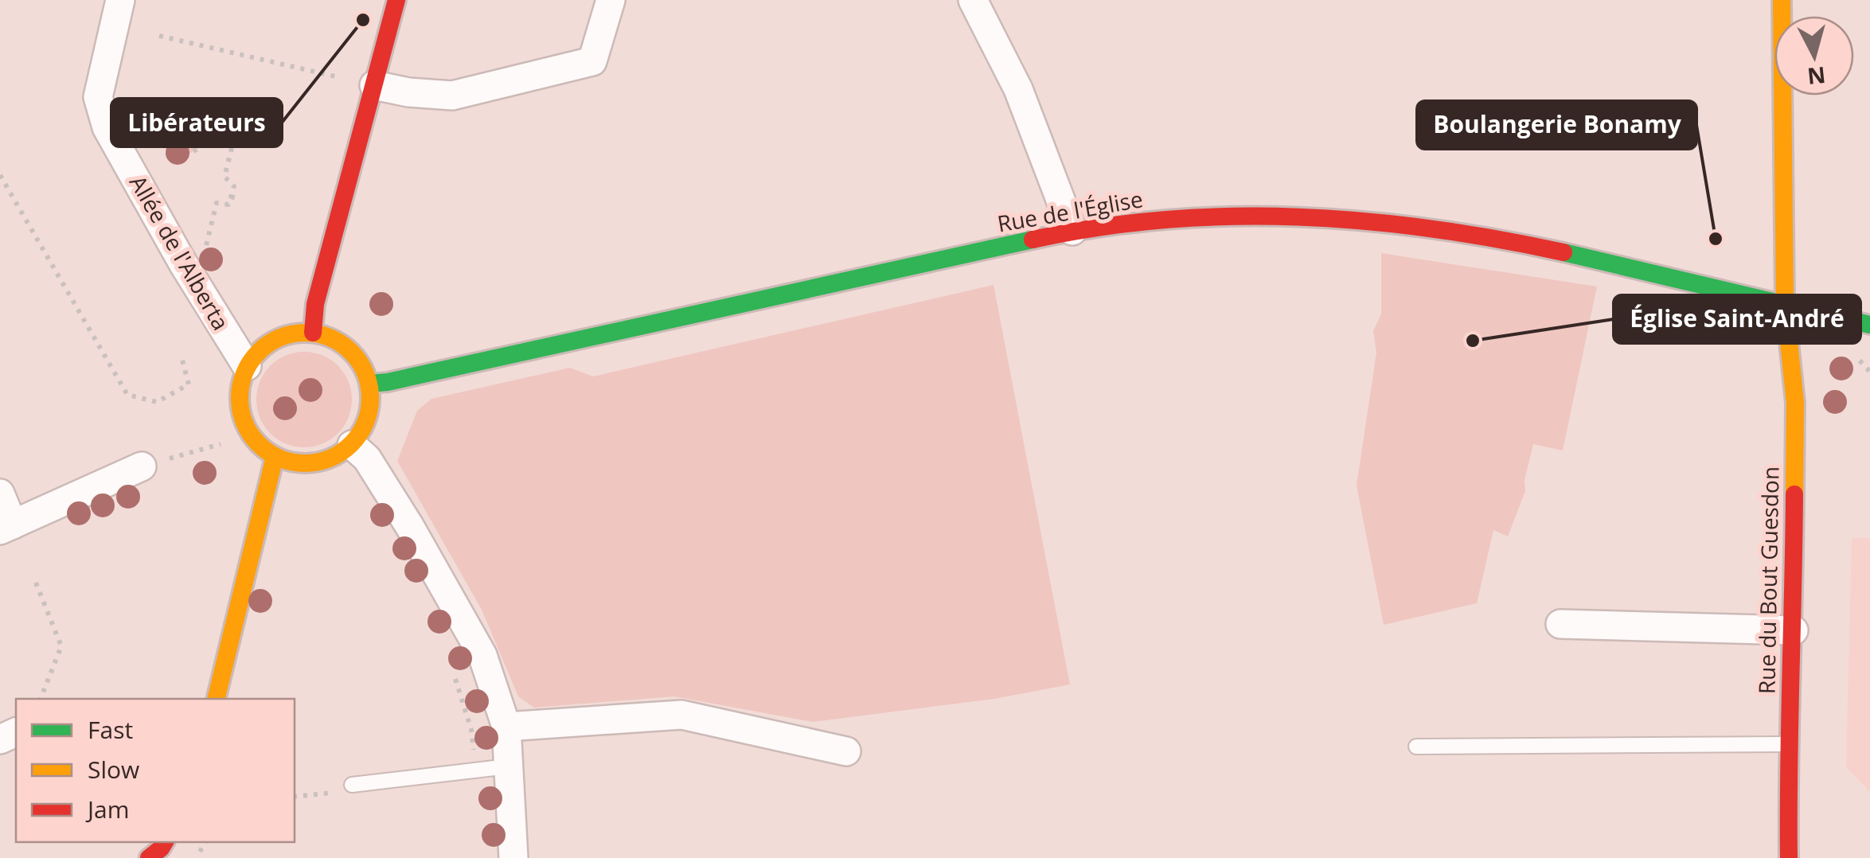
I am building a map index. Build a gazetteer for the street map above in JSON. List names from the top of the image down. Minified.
{"streets":{"street":["Rue de l'Église","Allée de l'Alberta","Rue du Bout Guesdon"]},"crossings":[["Rue de l'Église","Allée de l'Alberta"],["Rue de l'Église","Rue du Bout Guesdon"]],"places":["Libérateurs","Boulangerie Bonamy","Église Saint-André"],"legend":["Fast","Slow","Jam"],"north":"bottom"}
